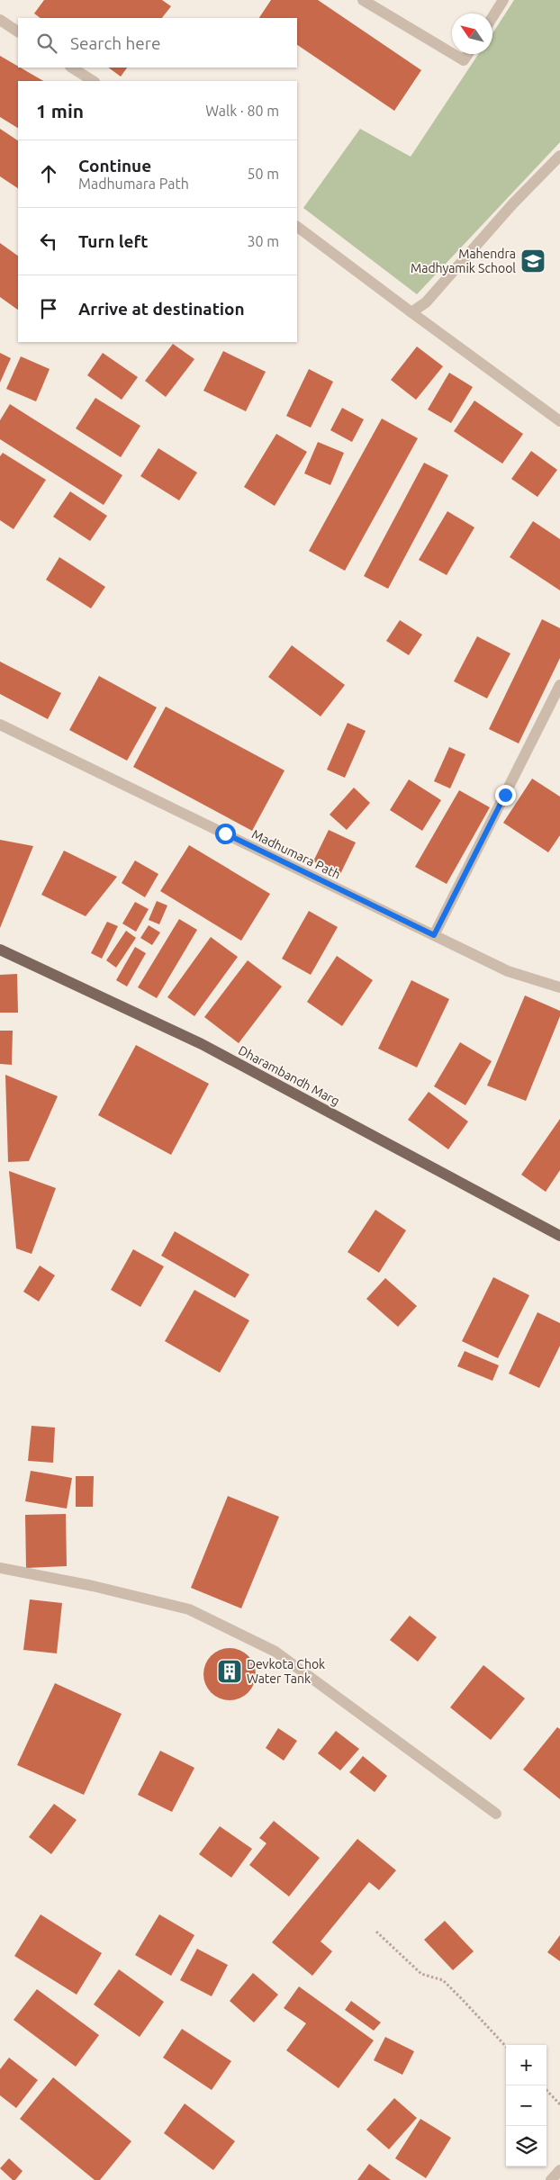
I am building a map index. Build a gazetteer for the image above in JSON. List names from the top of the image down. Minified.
{"streets":{"main road":["Dharambandh Marg"],"street":["Madhumara Path"]},"places":{"school or university":["Mahendra Madhyamik School"],"building":["Devkota Chok Water Tank"]},"north":"top left","page":{"search":"Search here","heading":["1 min","Walk · 80 m"],"list":[["Continue","Madhumara Path","50 m"],["Turn left","30 m"],"Arrive at destination"],"map_buttons":["+","−"]}}
